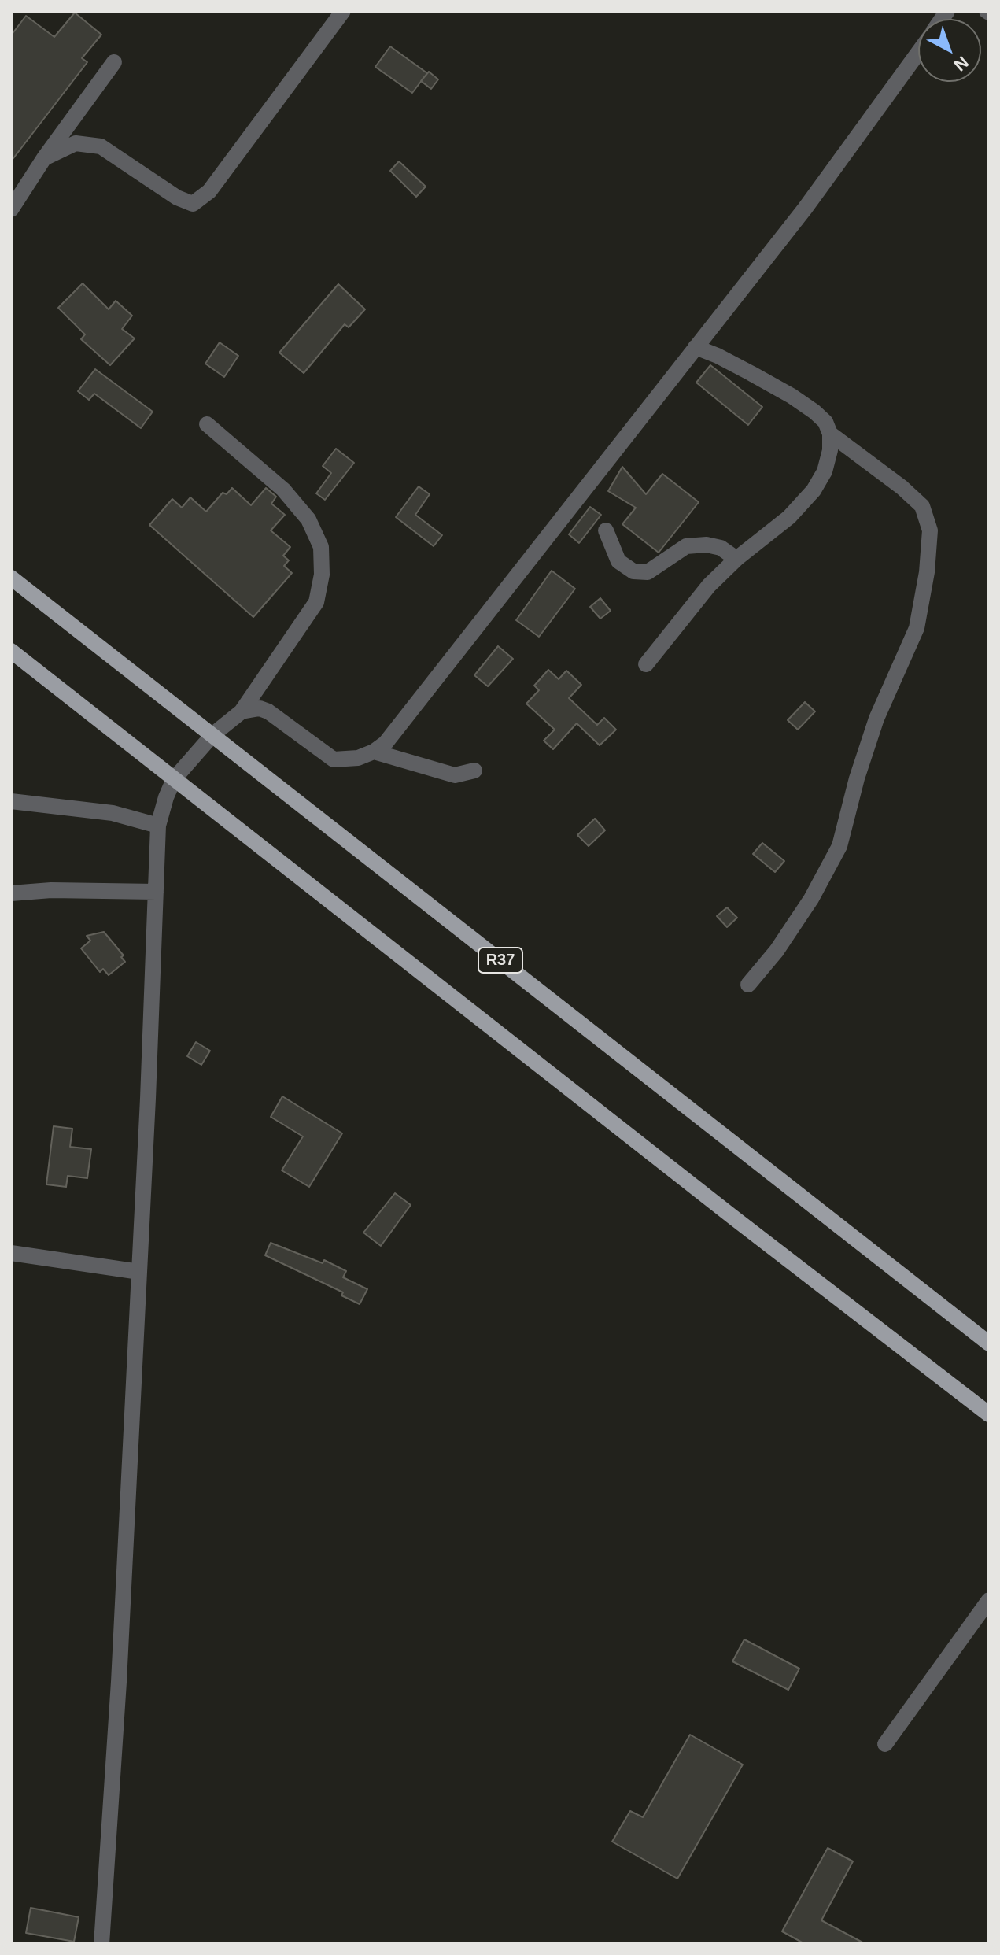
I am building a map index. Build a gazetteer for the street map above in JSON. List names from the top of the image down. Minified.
{"streets":{"main road":["R37"]},"north":"bottom right"}
